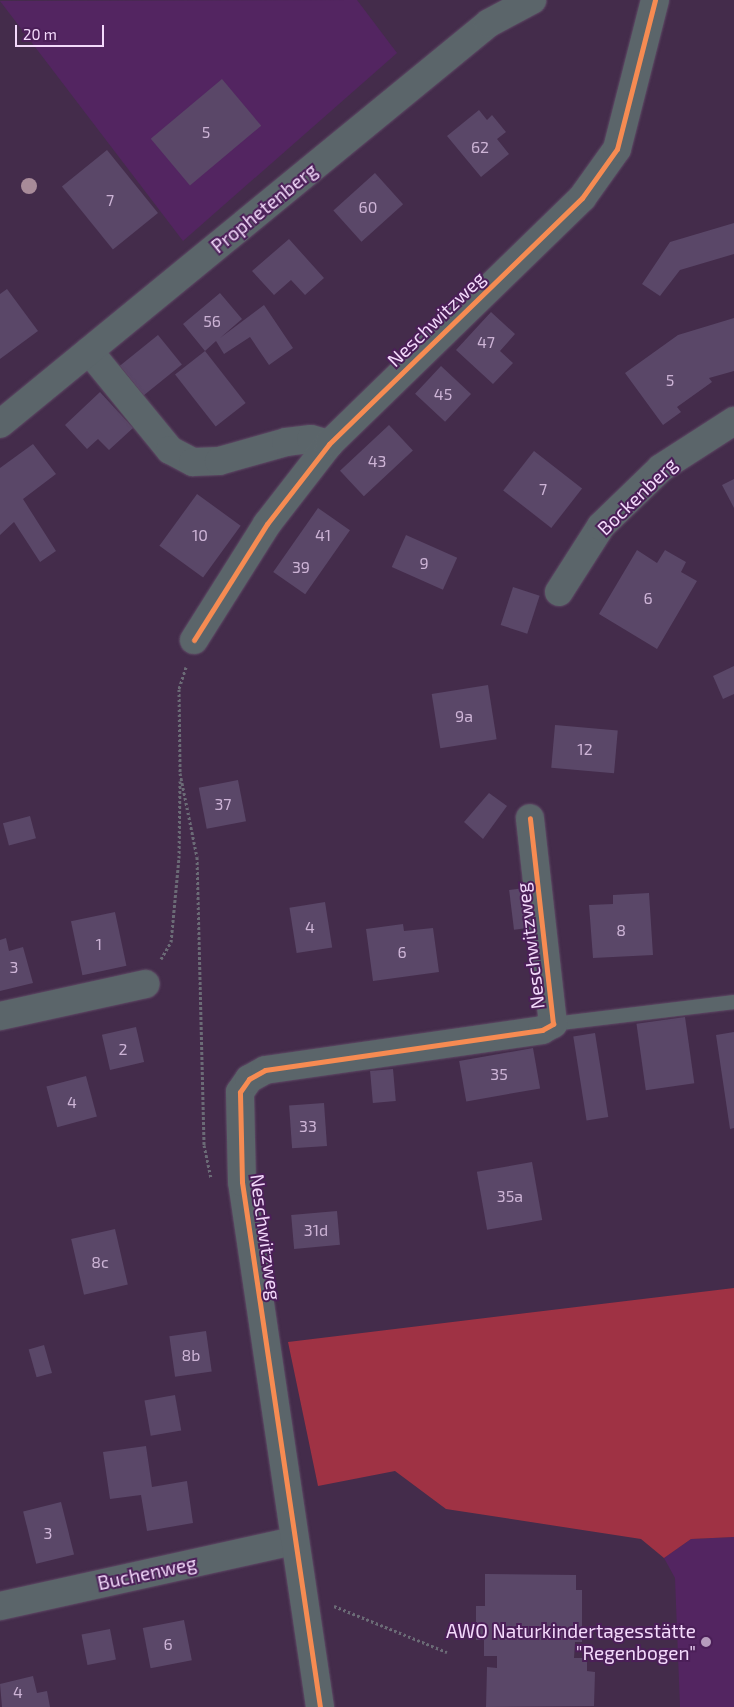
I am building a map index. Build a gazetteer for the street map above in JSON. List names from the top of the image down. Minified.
{"streets":{"street":["Prophetenberg","Neschwitzweg","Bockenberg","Buchenweg"]},"crossings":[["Neschwitzweg","Buchenweg"]],"places":["AWO Naturkindertagesstätte \"Regenbogen\""],"house_numbers":["5","62","7","60","56","47","5","45","43","7","10","41","9","39","6","9a","12","37","4","8","1","6","3","2","35","4","33","35a","31d","8c","8b","3","6","4"],"scale_bar":"20 m"}
